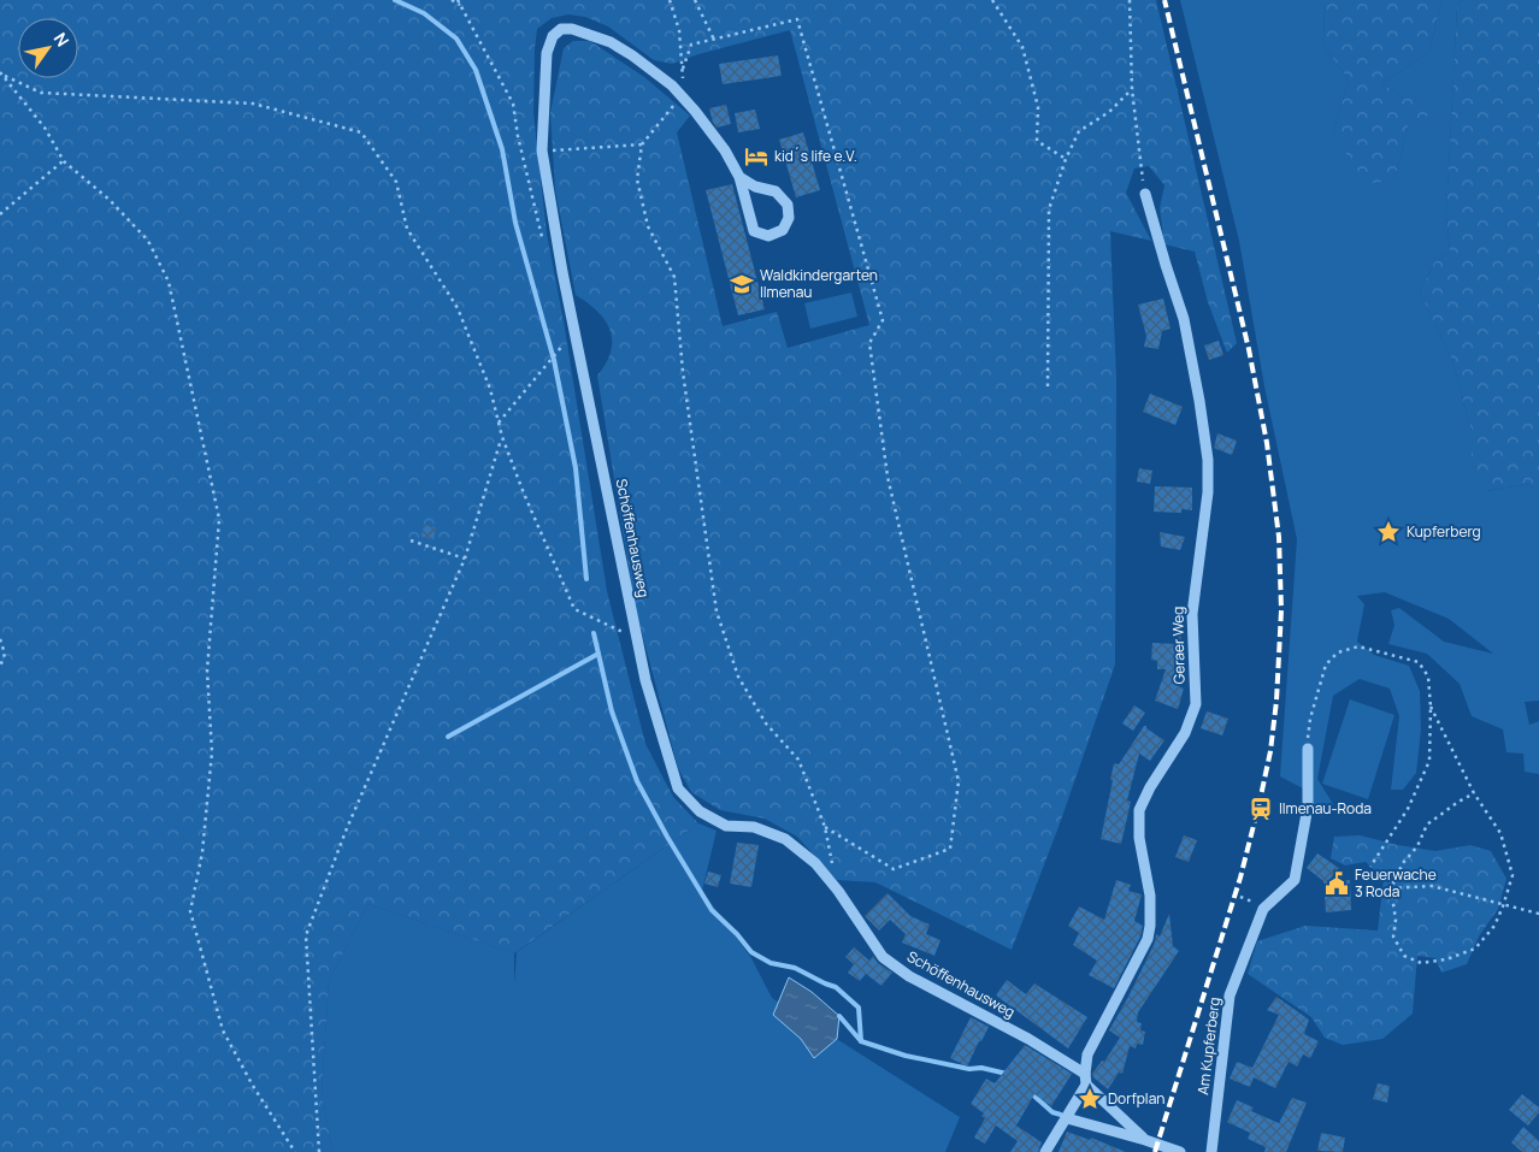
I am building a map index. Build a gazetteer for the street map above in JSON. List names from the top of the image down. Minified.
{"streets":{"street":["Schöffenhausweg","Geraer Weg","Am Kupferberg"]},"crossings":[["Schöffenhausweg","Geraer Weg"]],"places":{"hotel":["kid´s life e.V."],"school or university":["Waldkindergarten Ilmenau"],"place":["Kupferberg","Dorfplan"],"station":["Ilmenau-Roda"],"public building":["Feuerwache 3 Roda"]},"north":"top right"}
